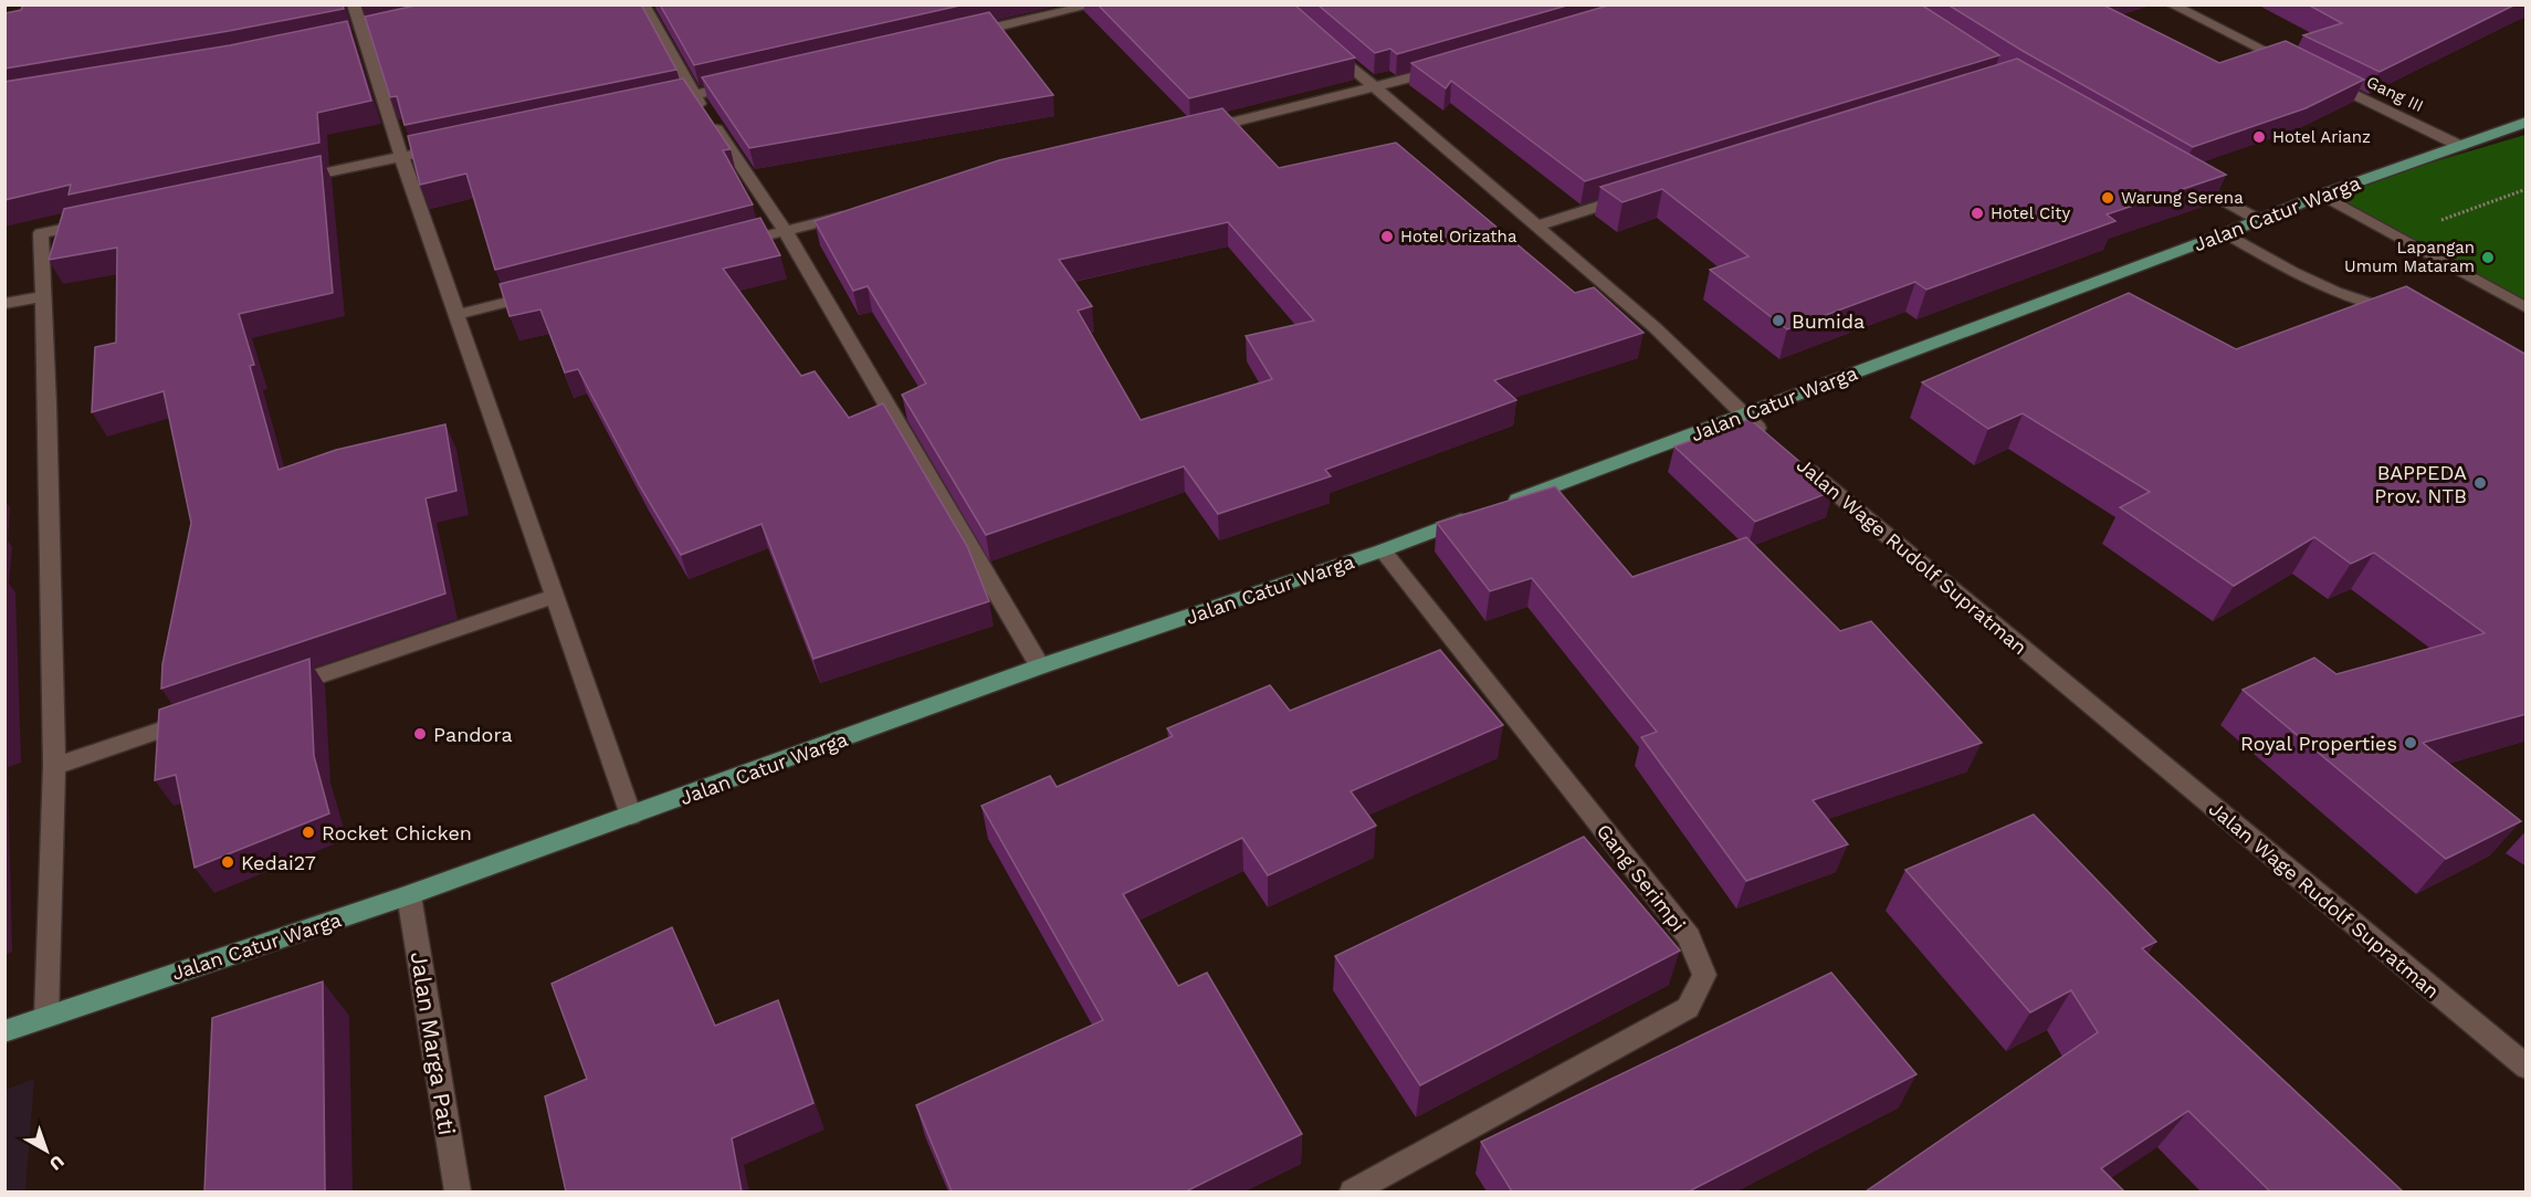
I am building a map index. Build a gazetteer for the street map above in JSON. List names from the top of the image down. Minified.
{"streets":{"main road":["Jalan Catur Warga"],"street":["Gang III","Jalan Wage Rudolf Supratman","Gang Serimpi","Jalan Marga Pati"]},"crossings":[["Gang III","Jalan Catur Warga"],["Jalan Catur Warga","Gang Serimpi"],["Jalan Catur Warga","Jalan Marga Pati"]],"places":["Hotel Arianz","Warung Serena","Hotel City","Hotel Orizatha","Lapangan Umum Mataram","Bumida","BAPPEDA Prov. NTB","Pandora","Royal Properties","Rocket Chicken","Kedai27"],"north":"bottom right"}
